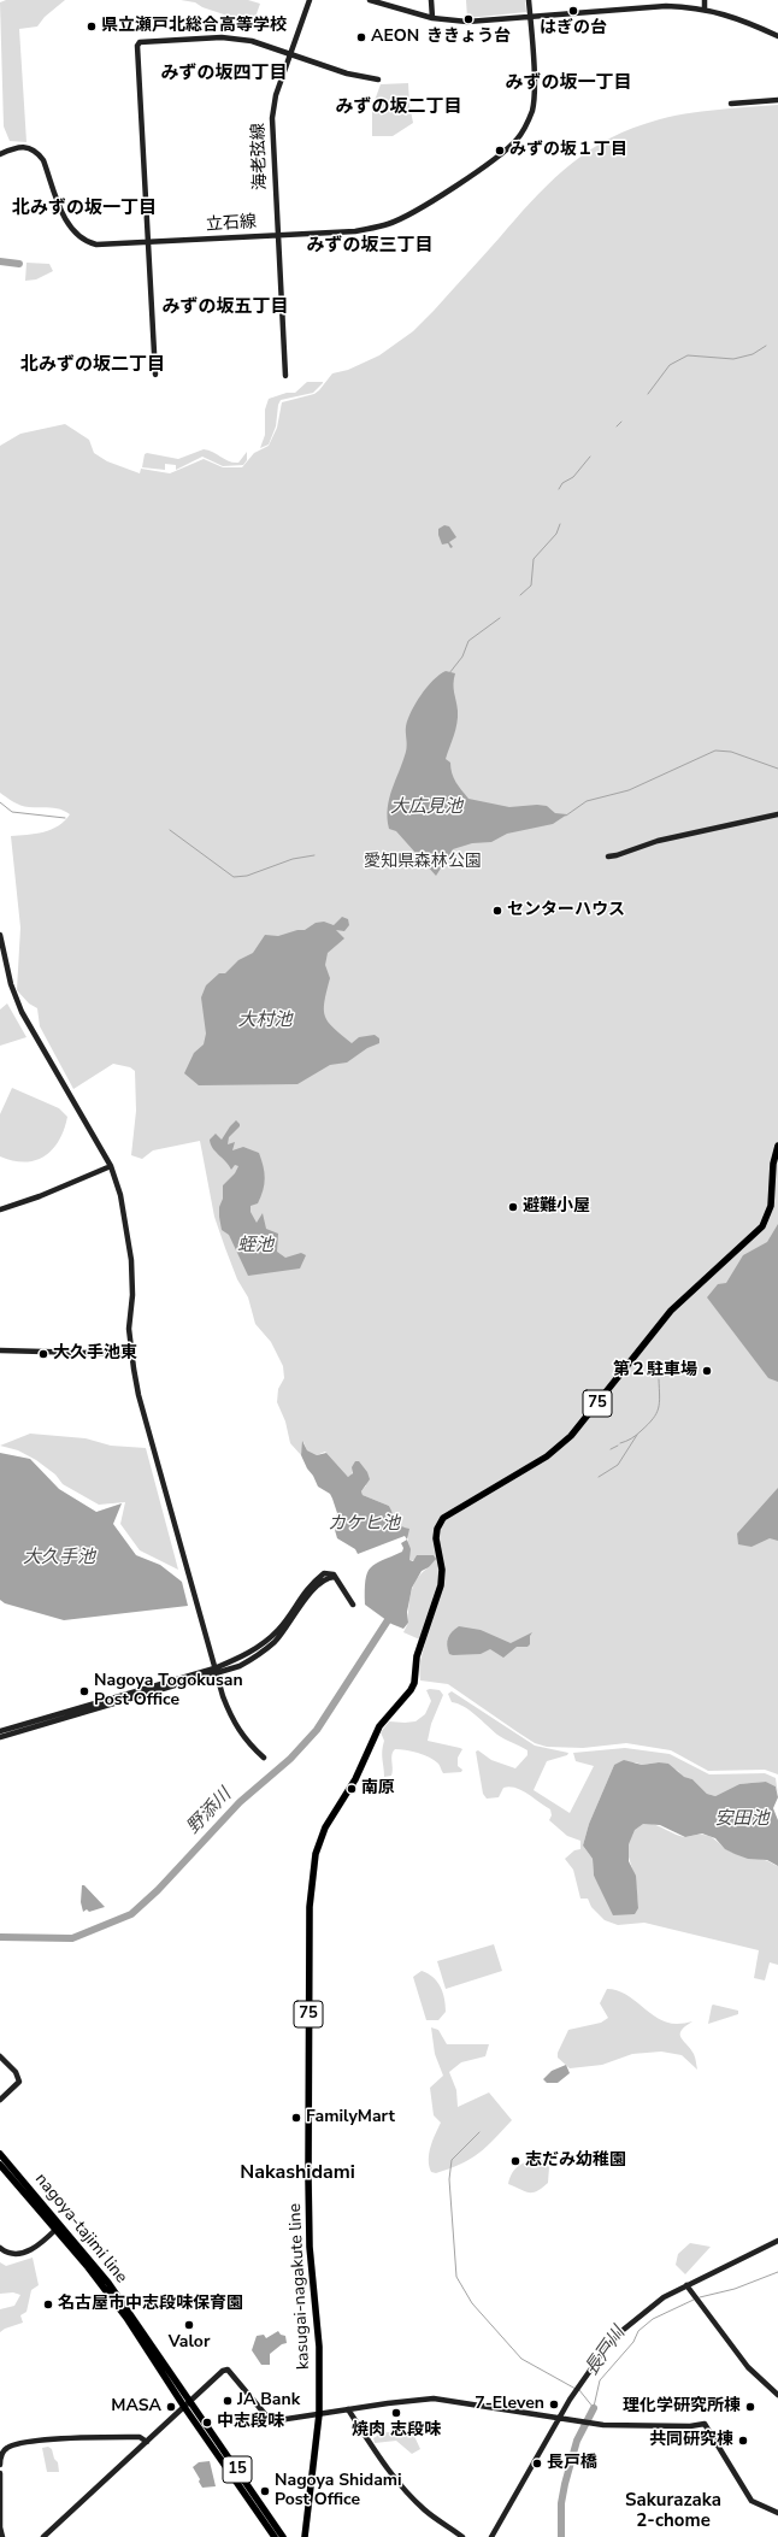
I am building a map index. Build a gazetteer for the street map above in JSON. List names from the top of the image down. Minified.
{"streets":{"main road":["75","nagoya-tajimi line","kasugai-nagakute line","15"],"street":["海老弦線","立石線"]},"crossings":[["海老弦線","立石線"]],"districts":["みずの坂四丁目","みずの坂一丁目","みずの坂二丁目","北みずの坂一丁目","みずの坂三丁目","みずの坂五丁目","北みずの坂二丁目","Nakashidami","Sakurazaka 2-chome"],"water":["大広見池","大村池","蛭池","カケヒ池","大久手池","野添川","安田池","長戸川"],"parks":["愛知県森林公園"],"places":["はぎの台","ききょう台","県立瀬戸北総合高等学校","AEON","みずの坂１丁目","センターハウス","避難小屋","大久手池東","第２駐車場","Nagoya Togokusan Post Office","南原","FamilyMart","志だみ幼稚園","名古屋市中志段味保育園","Valor","JA Bank","7-Eleven","MASA","理化学研究所棟","焼肉 志段味","中志段味","共同研究棟","長戸橋","Nagoya Shidami Post Office"]}
